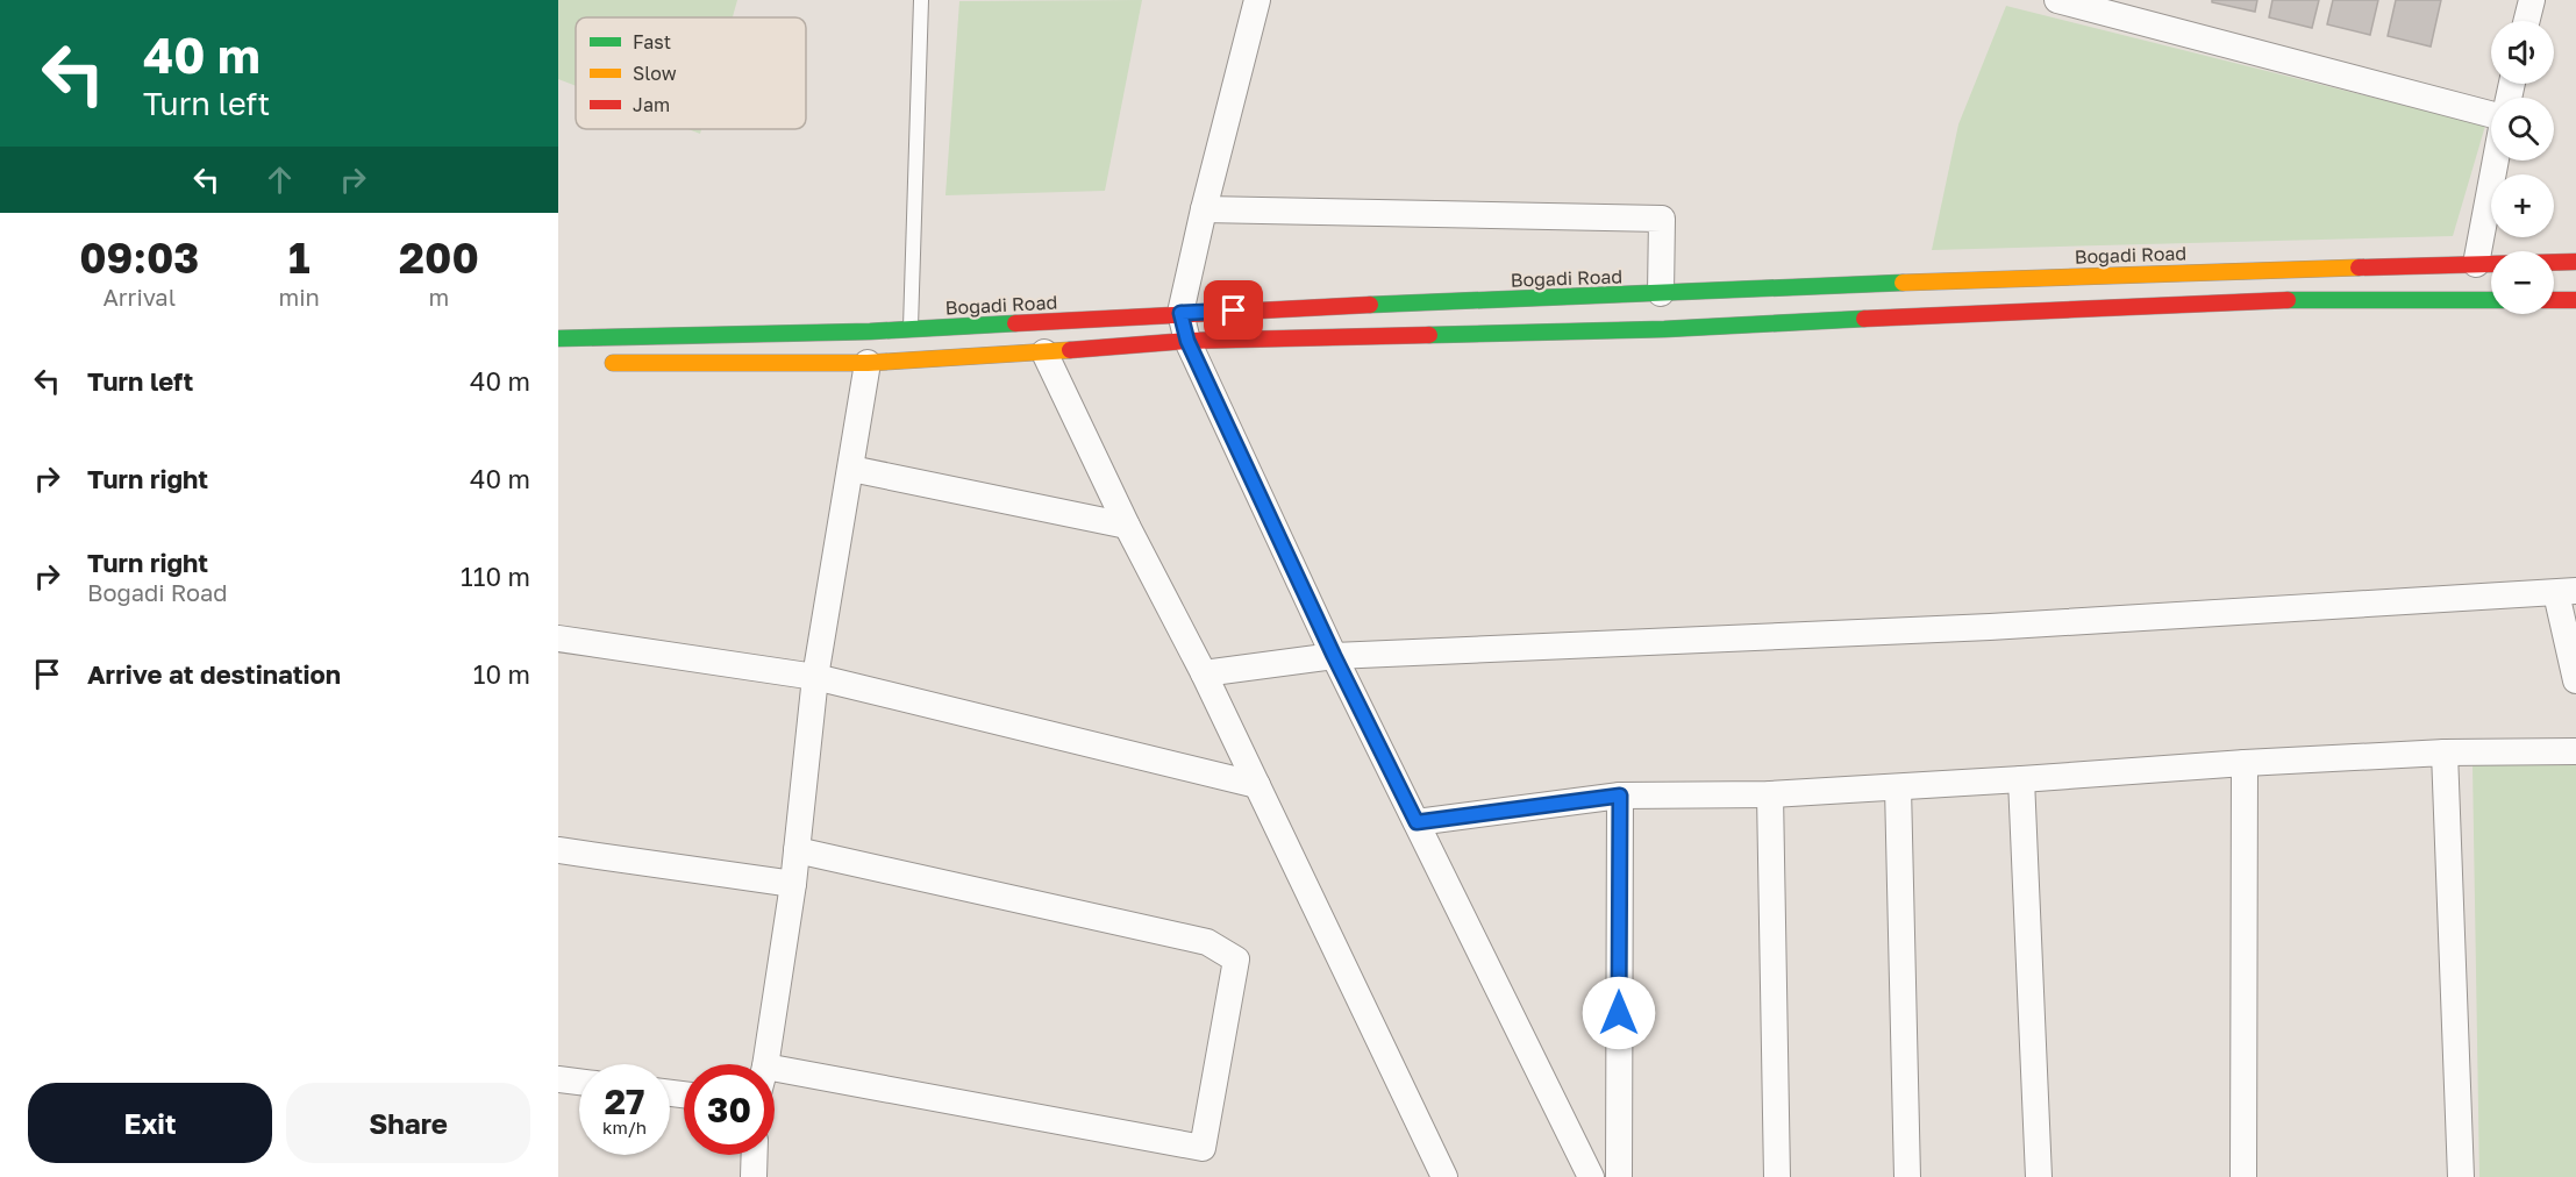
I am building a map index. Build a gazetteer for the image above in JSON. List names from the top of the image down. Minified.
{"streets":{"main road":["Bogadi Road"]},"legend":["Fast","Slow","Jam"],"page":{"turn":["40 m","Turn left"],"map_buttons":["+","−"],"eta":["09:03","Arrival","1","min","200","m"],"list":[{"name":"Turn left","value":"40 m"},{"name":"Turn right","value":"40 m"},{"name":"Turn right","note":"Bogadi Road","value":"110 m"},{"name":"Arrive at destination","value":"10 m"}],"speed":"27 km/h","limit":"30","buttons":["Exit","Share"]}}
